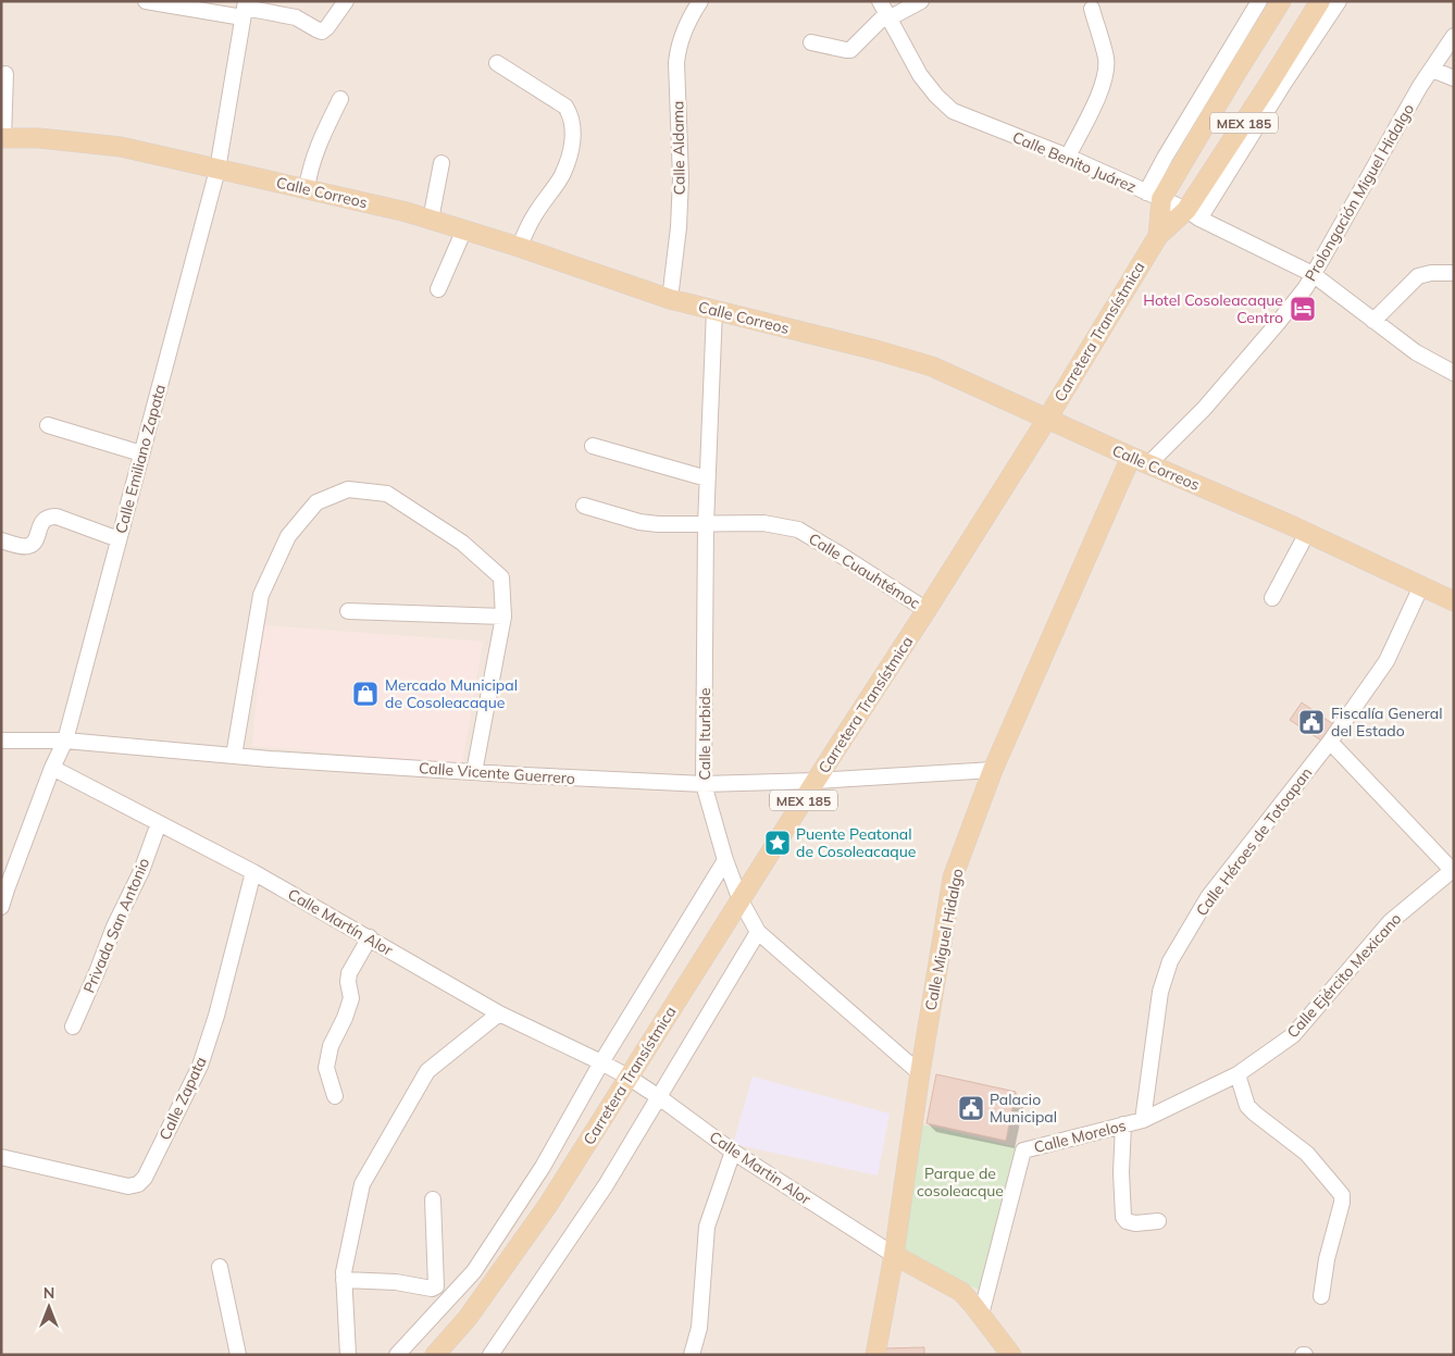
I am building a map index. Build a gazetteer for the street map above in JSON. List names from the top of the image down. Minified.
{"streets":{"main road":["MEX 185","Calle Correos","Carretera Transístmica","Calle Miguel Hidalgo"],"street":["Calle Aldama","Calle Benito Juárez","Prolongación Miguel Hidalgo","Calle Emiliano Zapata","Calle Cuauhtémoc","Calle Iturbide","Calle Vicente Guerrero","Calle Héroes de Totoapan","Calle Martín Alor","Privada San Antonio","Calle Ejército Mexicano","Calle Zapata","Calle Morelos","Calle Martin Alor"]},"crossings":[["Calle Aldama","Calle Correos"],["Calle Benito Juárez","Prolongación Miguel Hidalgo"],["Calle Benito Juárez","Carretera Transístmica"],["Calle Correos","Prolongación Miguel Hidalgo"],["Calle Correos","Carretera Transístmica"],["Calle Correos","Calle Emiliano Zapata"],["Calle Correos","Calle Iturbide"],["Calle Correos","Calle Héroes de Totoapan"],["Calle Correos","Calle Miguel Hidalgo"],["Prolongación Miguel Hidalgo","Calle Miguel Hidalgo"],["Carretera Transístmica","Calle Cuauhtémoc"],["Carretera Transístmica","Calle Iturbide"],["Carretera Transístmica","Calle Vicente Guerrero"],["Carretera Transístmica","Calle Martín Alor"],["Carretera Transístmica","Calle Martin Alor"],["Calle Emiliano Zapata","Calle Vicente Guerrero"],["Calle Emiliano Zapata","Calle Martín Alor"],["Calle Cuauhtémoc","Calle Iturbide"],["Calle Iturbide","Calle Vicente Guerrero"],["Calle Iturbide","Calle Miguel Hidalgo"],["Calle Vicente Guerrero","Calle Miguel Hidalgo"],["Calle Héroes de Totoapan","Calle Ejército Mexicano"],["Calle Héroes de Totoapan","Calle Morelos"],["Calle Martín Alor","Privada San Antonio"],["Calle Martín Alor","Calle Zapata"],["Calle Martín Alor","Calle Martin Alor"],["Calle Miguel Hidalgo","Calle Martin Alor"],["Calle Ejército Mexicano","Calle Morelos"]],"parks":["Parque de cosoleacque"],"places":{"hotel":["Hotel Cosoleacaque Centro"],"shop":["Mercado Municipal de Cosoleacaque"],"public building":["Fiscalía General del Estado","Palacio Municipal"],"place":["Puente Peatonal de Cosoleacaque"]},"north":"top"}
